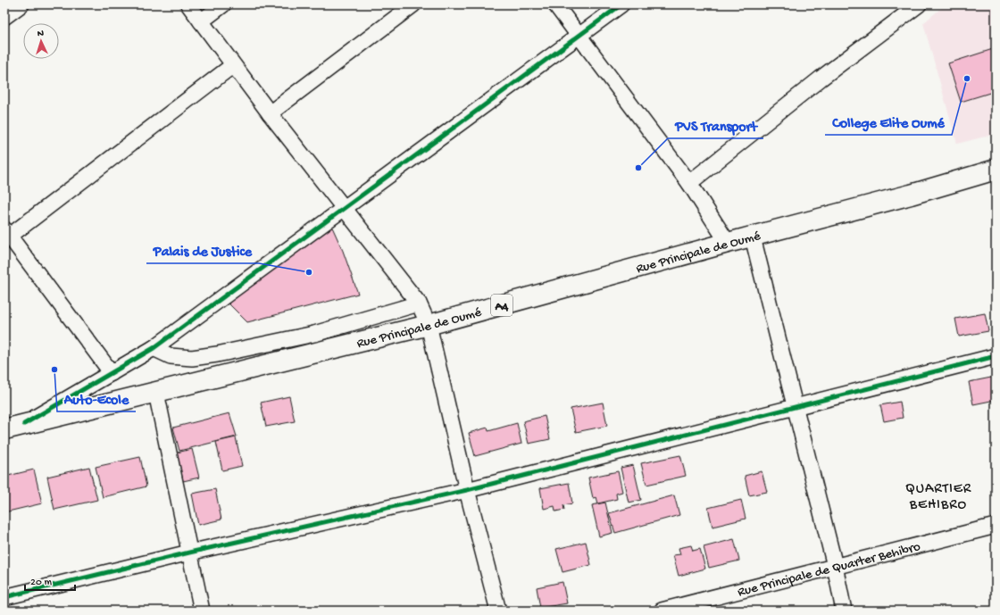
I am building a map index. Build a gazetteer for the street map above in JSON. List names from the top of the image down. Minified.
{"streets":{"main road":["Rue Principale de Oumé","A4"],"street":["Rue Principale de Quarter Behibro"]},"districts":["QUARTIER BEHIBRO"],"places":["College Elite Oumé","PVS Transport","Palais de Justice","Auto-Ecole"],"scale_bar":"20 m","north":"top"}
